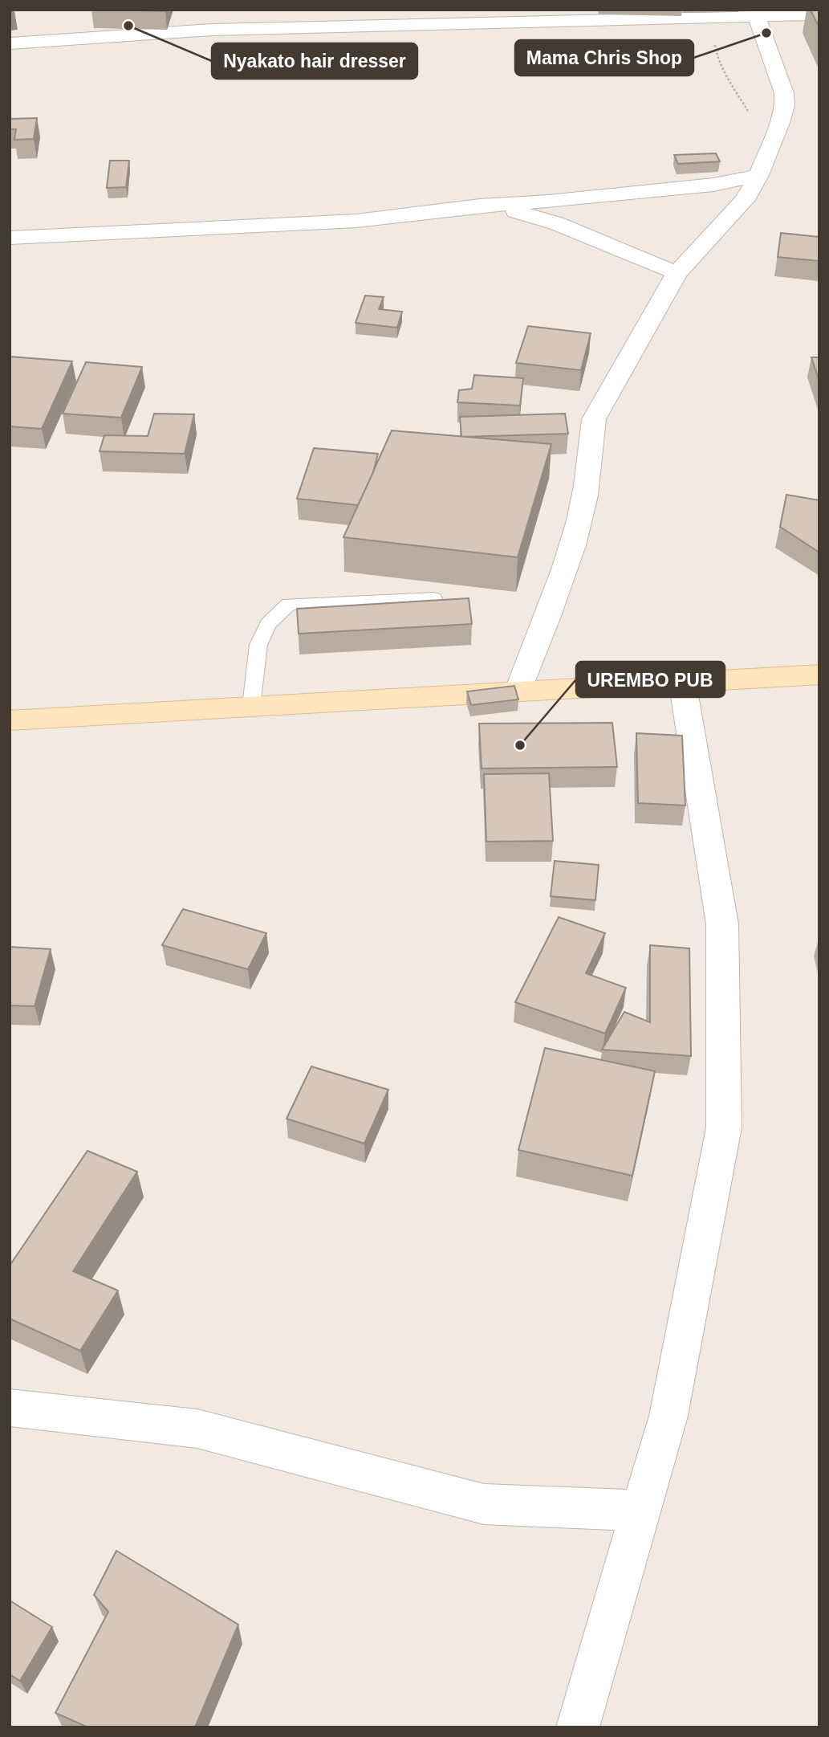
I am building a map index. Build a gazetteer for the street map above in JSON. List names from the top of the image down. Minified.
{"places":["Nyakato hair dresser","Mama Chris Shop","UREMBO PUB"]}
